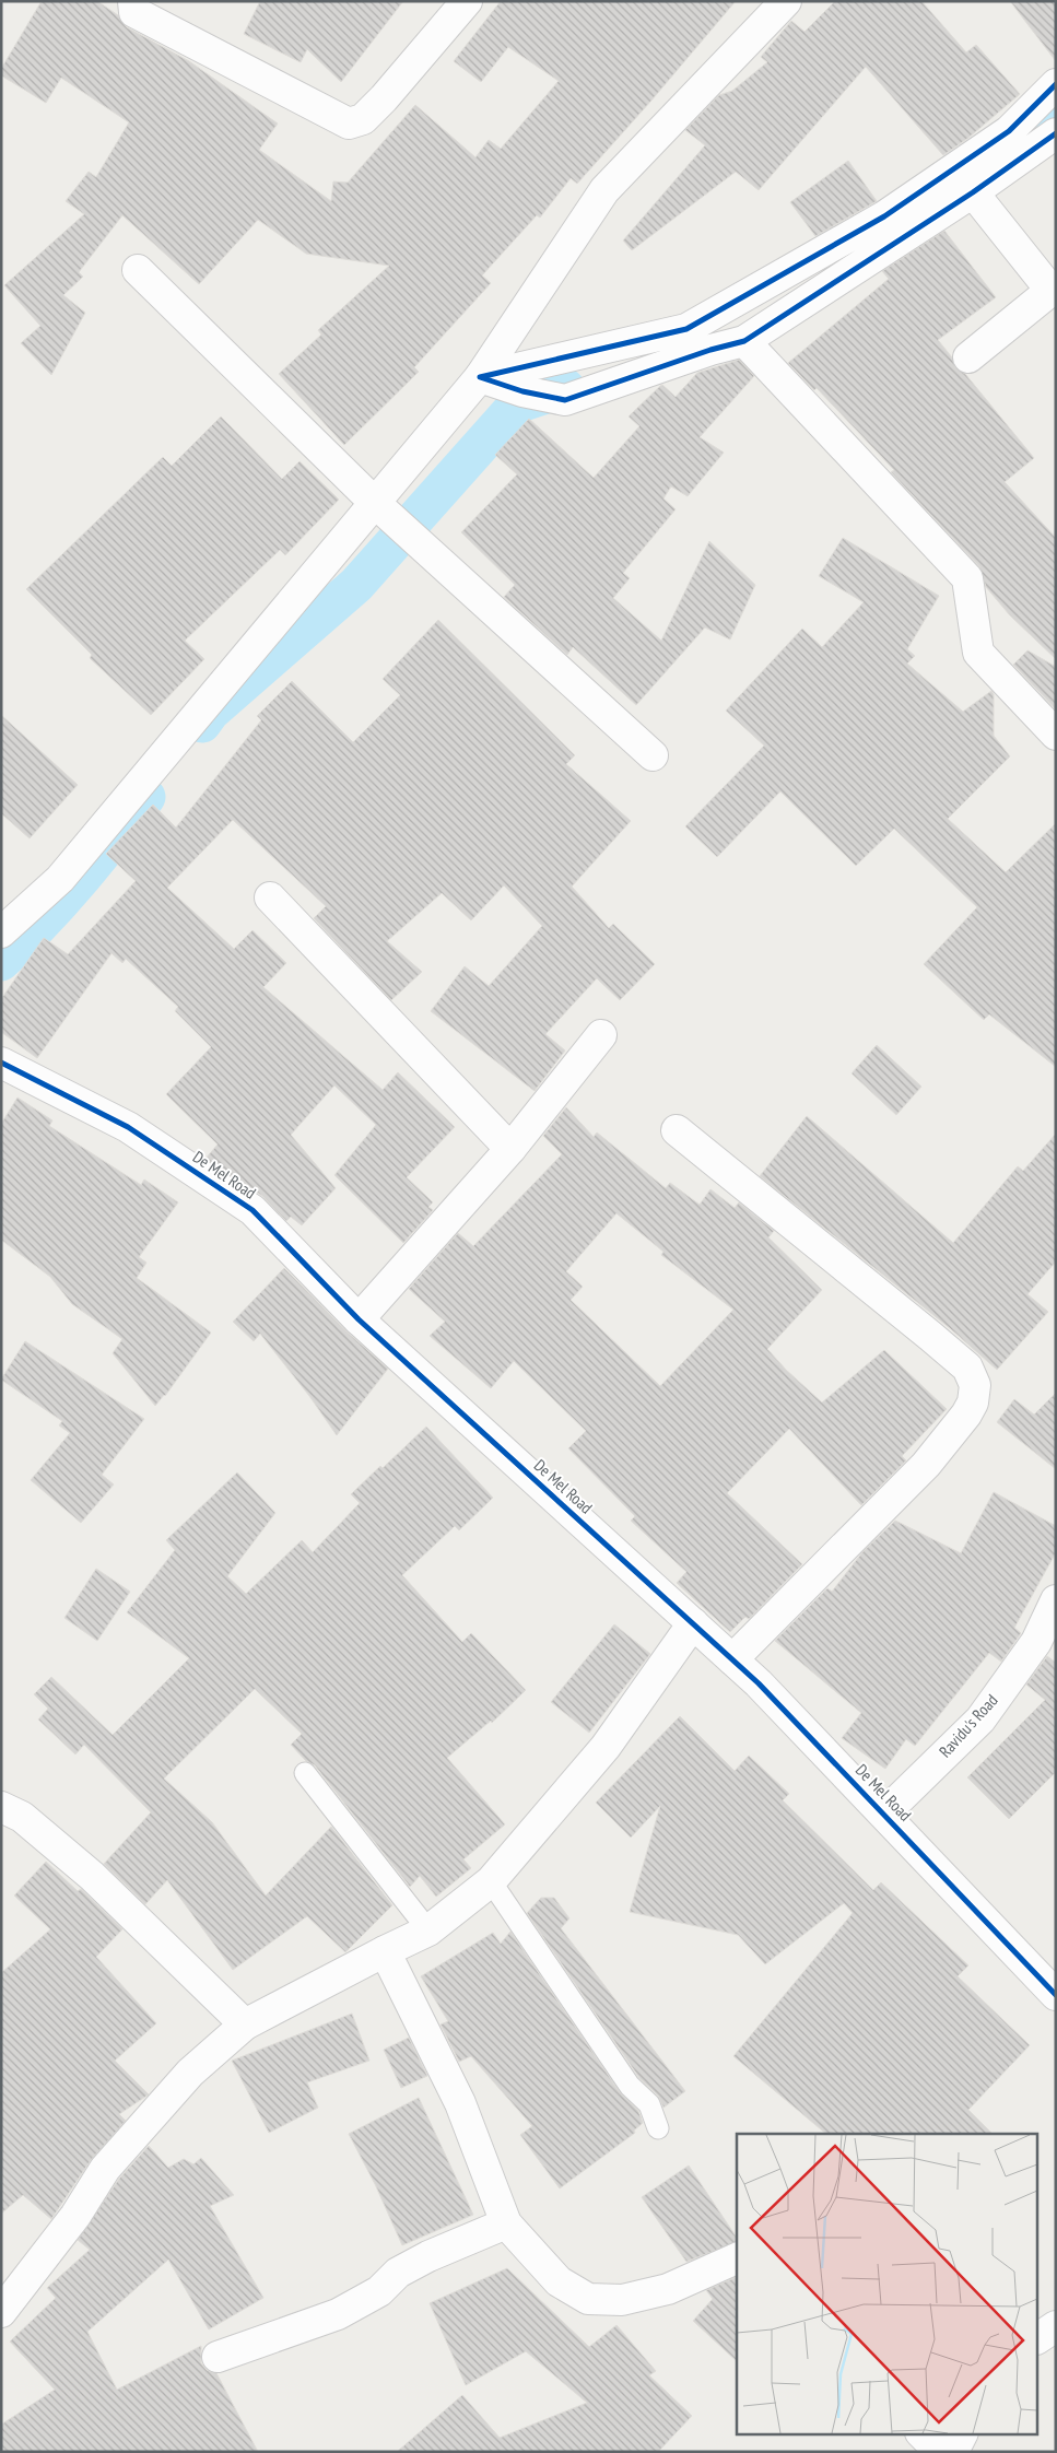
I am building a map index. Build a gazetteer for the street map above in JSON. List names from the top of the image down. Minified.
{"streets":{"street":["De Mel Road","Ravidu's Road"]},"crossings":[["De Mel Road","Ravidu's Road"]]}
